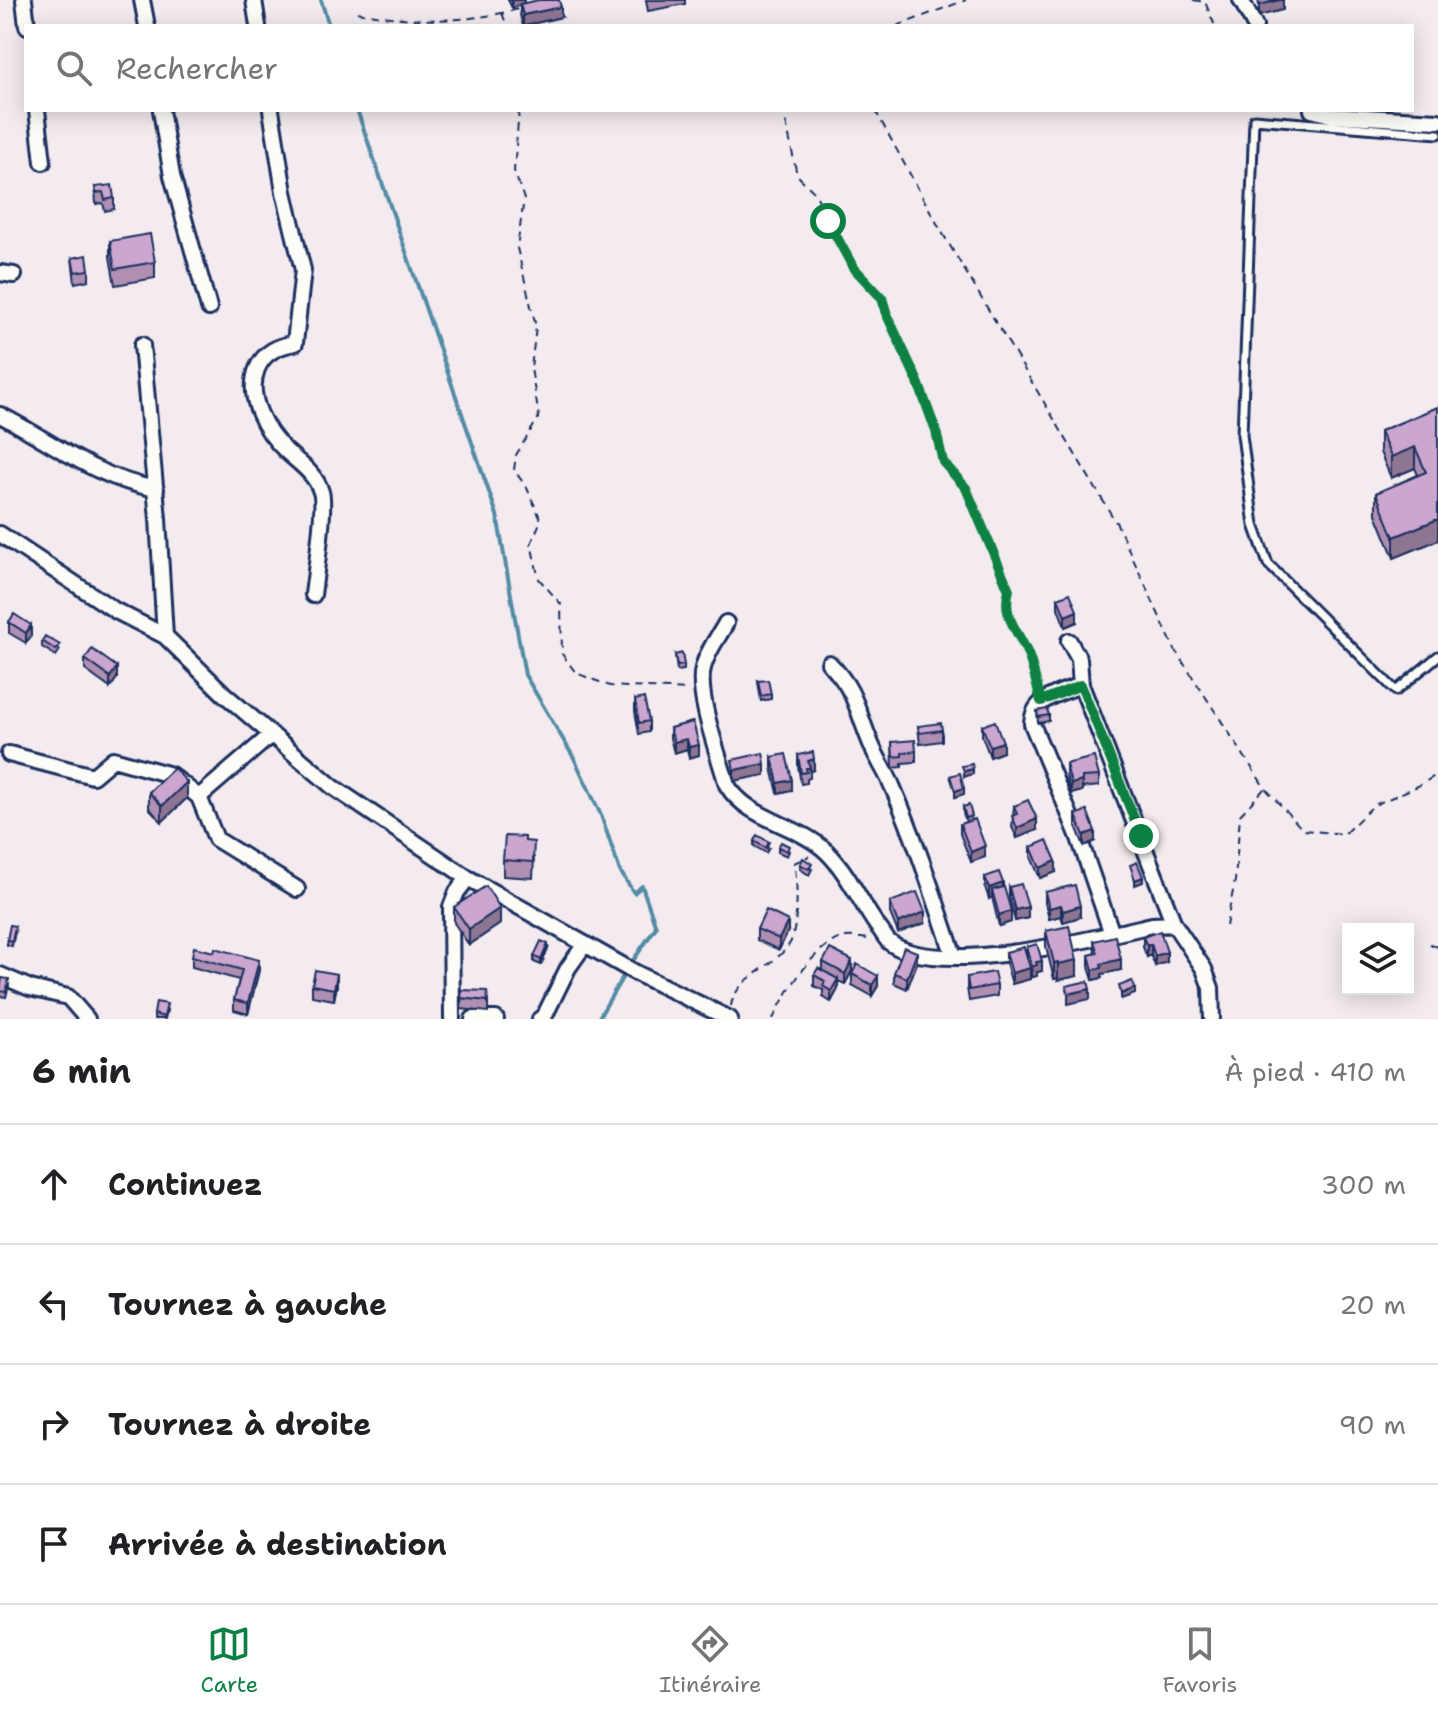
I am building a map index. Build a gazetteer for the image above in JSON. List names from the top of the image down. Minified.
{"page":{"search":"Rechercher","heading":["6 min","À pied · 410 m"],"list":[["Continuez","300 m"],["Tournez à gauche","20 m"],["Tournez à droite","90 m"],"Arrivée à destination"],"nav":["Carte","Itinéraire","Favoris"]}}
